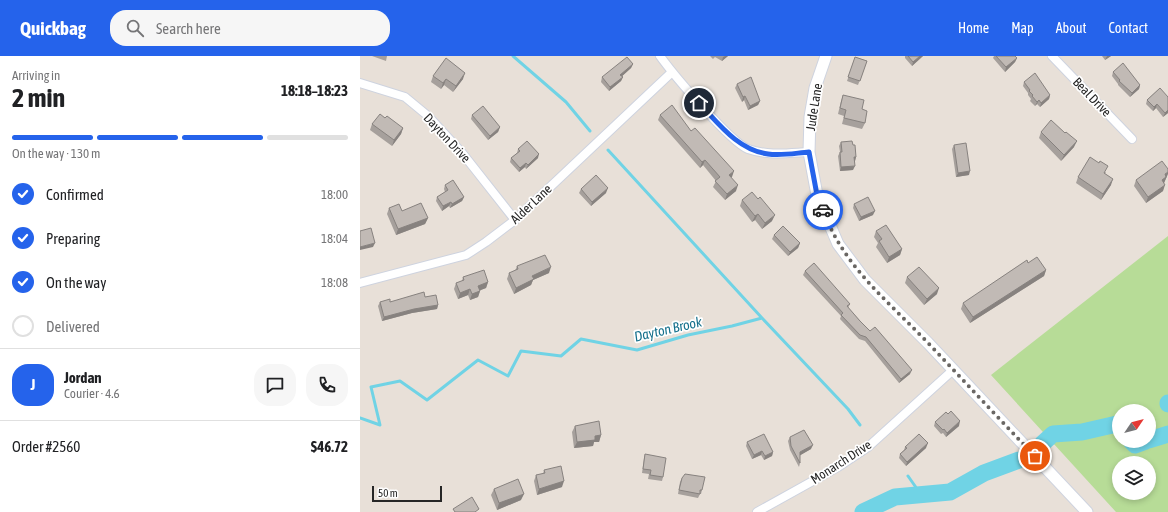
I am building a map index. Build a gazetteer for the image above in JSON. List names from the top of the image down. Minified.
{"streets":{"street":["Beal Drive","Jude Lane","Dayton Drive","Alder Lane","Monarch Drive"]},"crossings":[["Jude Lane","Monarch Drive"],["Dayton Drive","Alder Lane"]],"water":["Dayton Brook"],"scale_bar":"50 m","north":"top right","page":{"header":"Quickbag","search":"Search here","nav":["Home","Map","About","Contact"],"heading":["2 min","Arriving in","18:18–18:23"],"panel":["Jordan","Courier · 4.6","Order #2560","$46.72"],"bar":"On the way · 130 m","list":[["Confirmed","18:00"],["Preparing","18:04"],["On the way","18:08"],"Delivered"],"round":"J","scale":"50 m"}}
